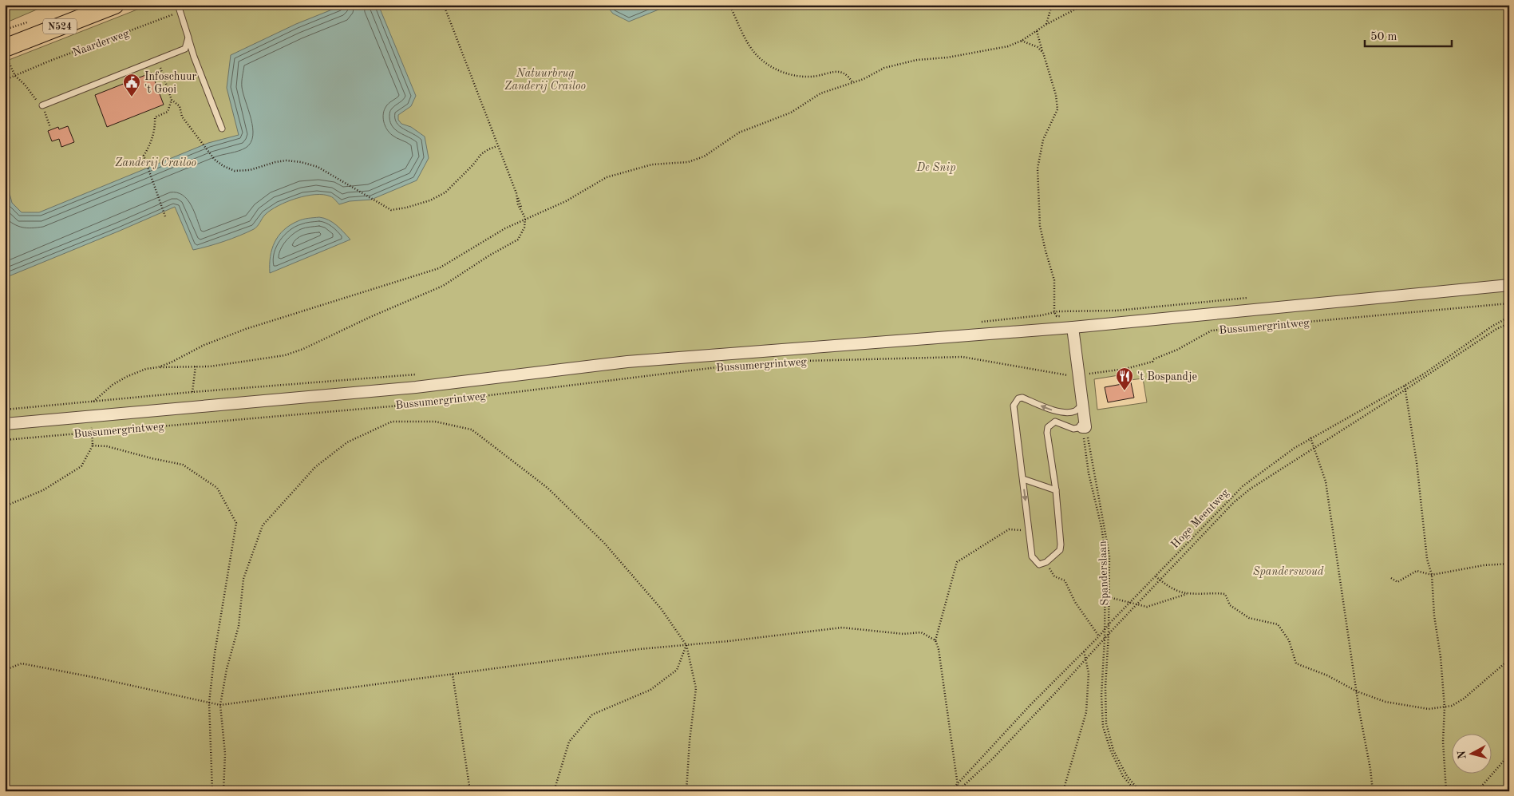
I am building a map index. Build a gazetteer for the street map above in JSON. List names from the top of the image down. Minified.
{"streets":{"main road":["N524"],"street":["Bussumergrintweg"],"path":["Naarderweg","Hoge Meentweg","Spanderslaan"]},"crossings":[["Hoge Meentweg","Spanderslaan"]],"parks":["Natuurbrug Zanderij Crailoo","Zanderij Crailoo","De Snip","Spanderswoud"],"places":{"public building":["Infoschuur 't Gooi"],"restaurant":["'t Bospandje"]},"scale_bar":"50 m","north":"left"}
